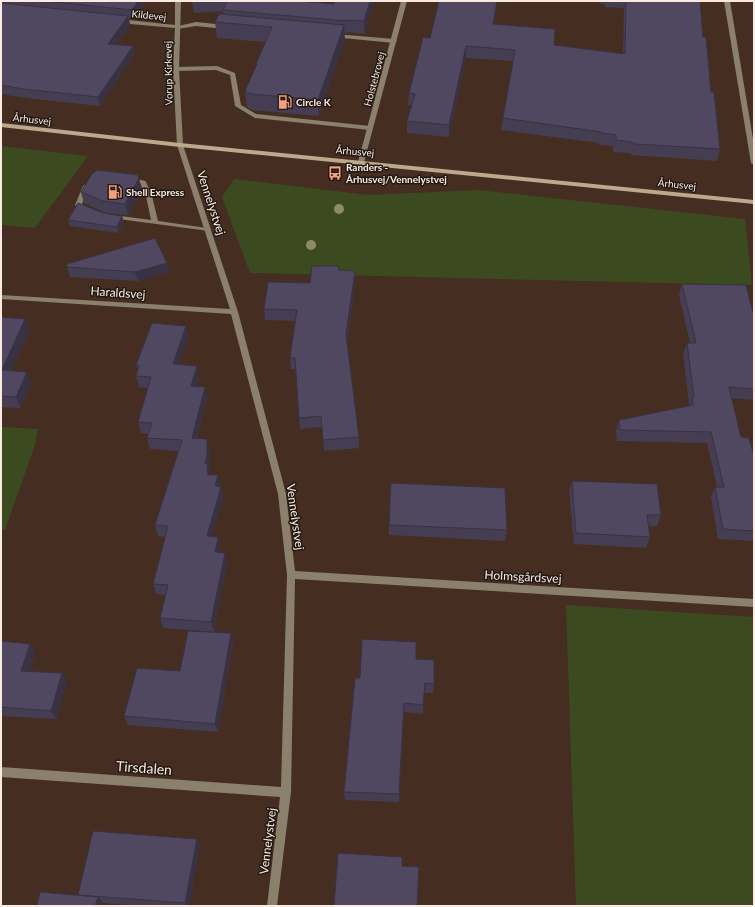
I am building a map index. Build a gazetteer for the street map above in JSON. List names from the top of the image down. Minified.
{"streets":{"main road":["Århusvej"],"street":["Kildevej","Vorup Kirkevej","Holstebrovej","Vennelystvej","Haraldsvej","Holmsgårdsvej","Tirsdalen"]},"crossings":[["Kildevej","Vorup Kirkevej"],["Vorup Kirkevej","Århusvej"],["Vorup Kirkevej","Vennelystvej"],["Holstebrovej","Århusvej"],["Århusvej","Vennelystvej"],["Vennelystvej","Haraldsvej"],["Vennelystvej","Holmsgårdsvej"],["Vennelystvej","Tirsdalen"]],"places":{"fuel station":["Circle K","Shell Express"],"bus stop":["Randers - Århusvej/Vennelystvej"]}}
